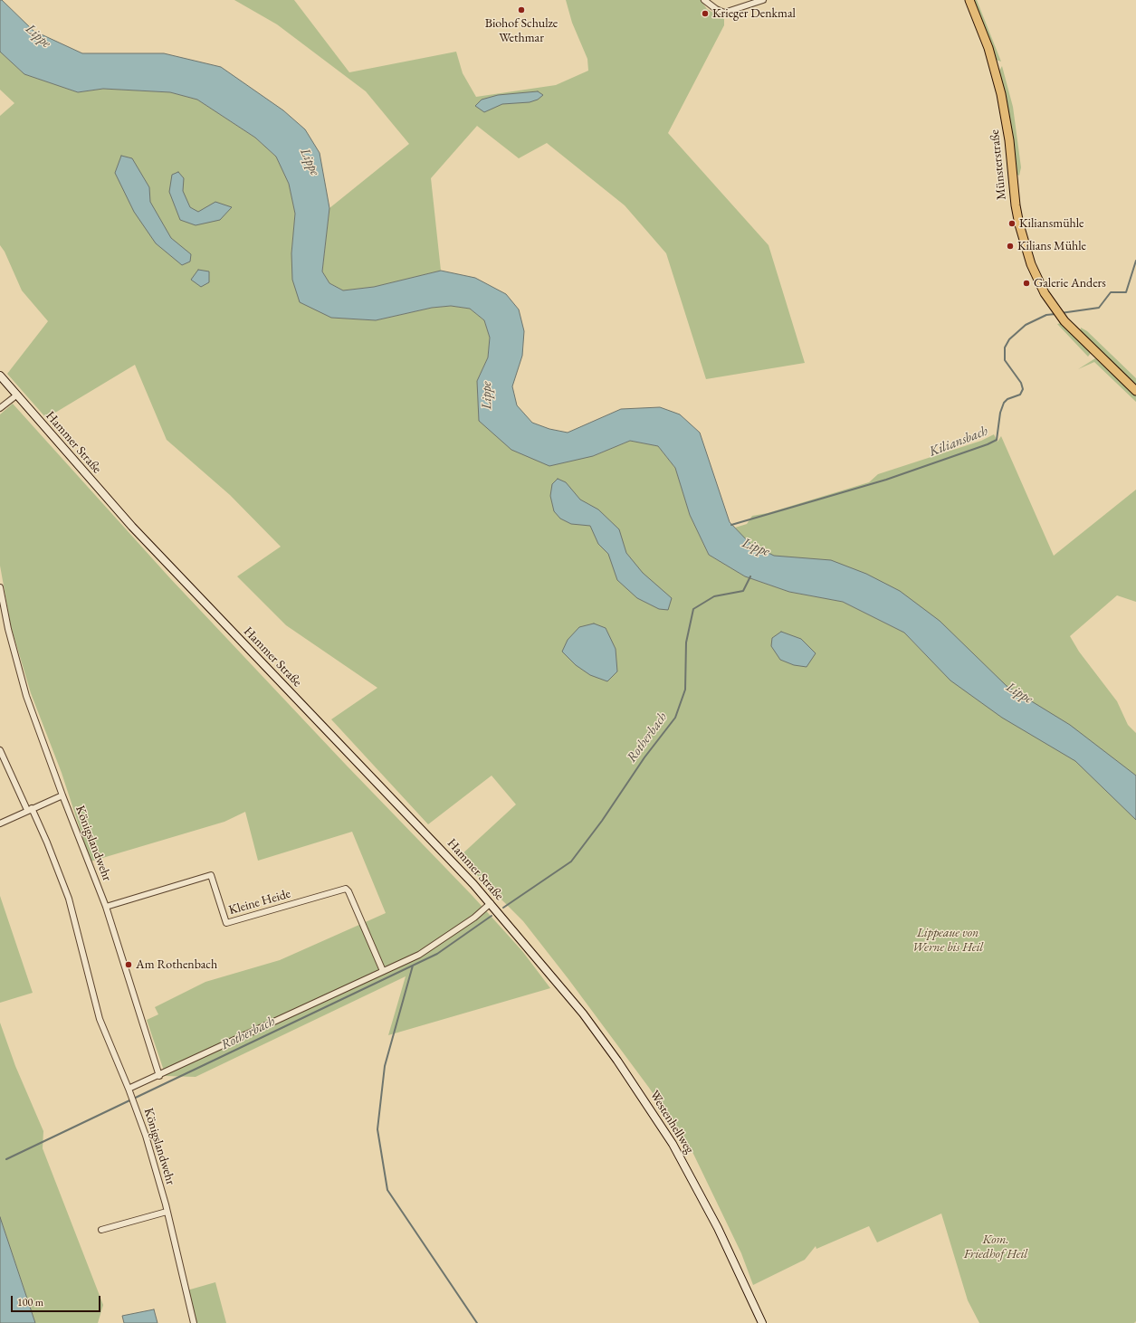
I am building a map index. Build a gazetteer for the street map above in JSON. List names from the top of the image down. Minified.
{"streets":{"main road":["Münsterstraße","Hammer Straße","Westenhellweg"],"street":["Königslandwehr","Kleine Heide"]},"crossings":[["Hammer Straße","Westenhellweg"],["Königslandwehr","Kleine Heide"]],"water":["Lippe","Kiliansbach","Rotherbach"],"parks":["Lippeaue von Werne bis Heil","Kom. Friedhof Heil"],"places":["Biohof Schulze Wethmar","Krieger Denkmal","Kiliansmühle","Kilians Mühle","Galerie Anders","Am Rothenbach"],"scale_bar":"100 m"}
